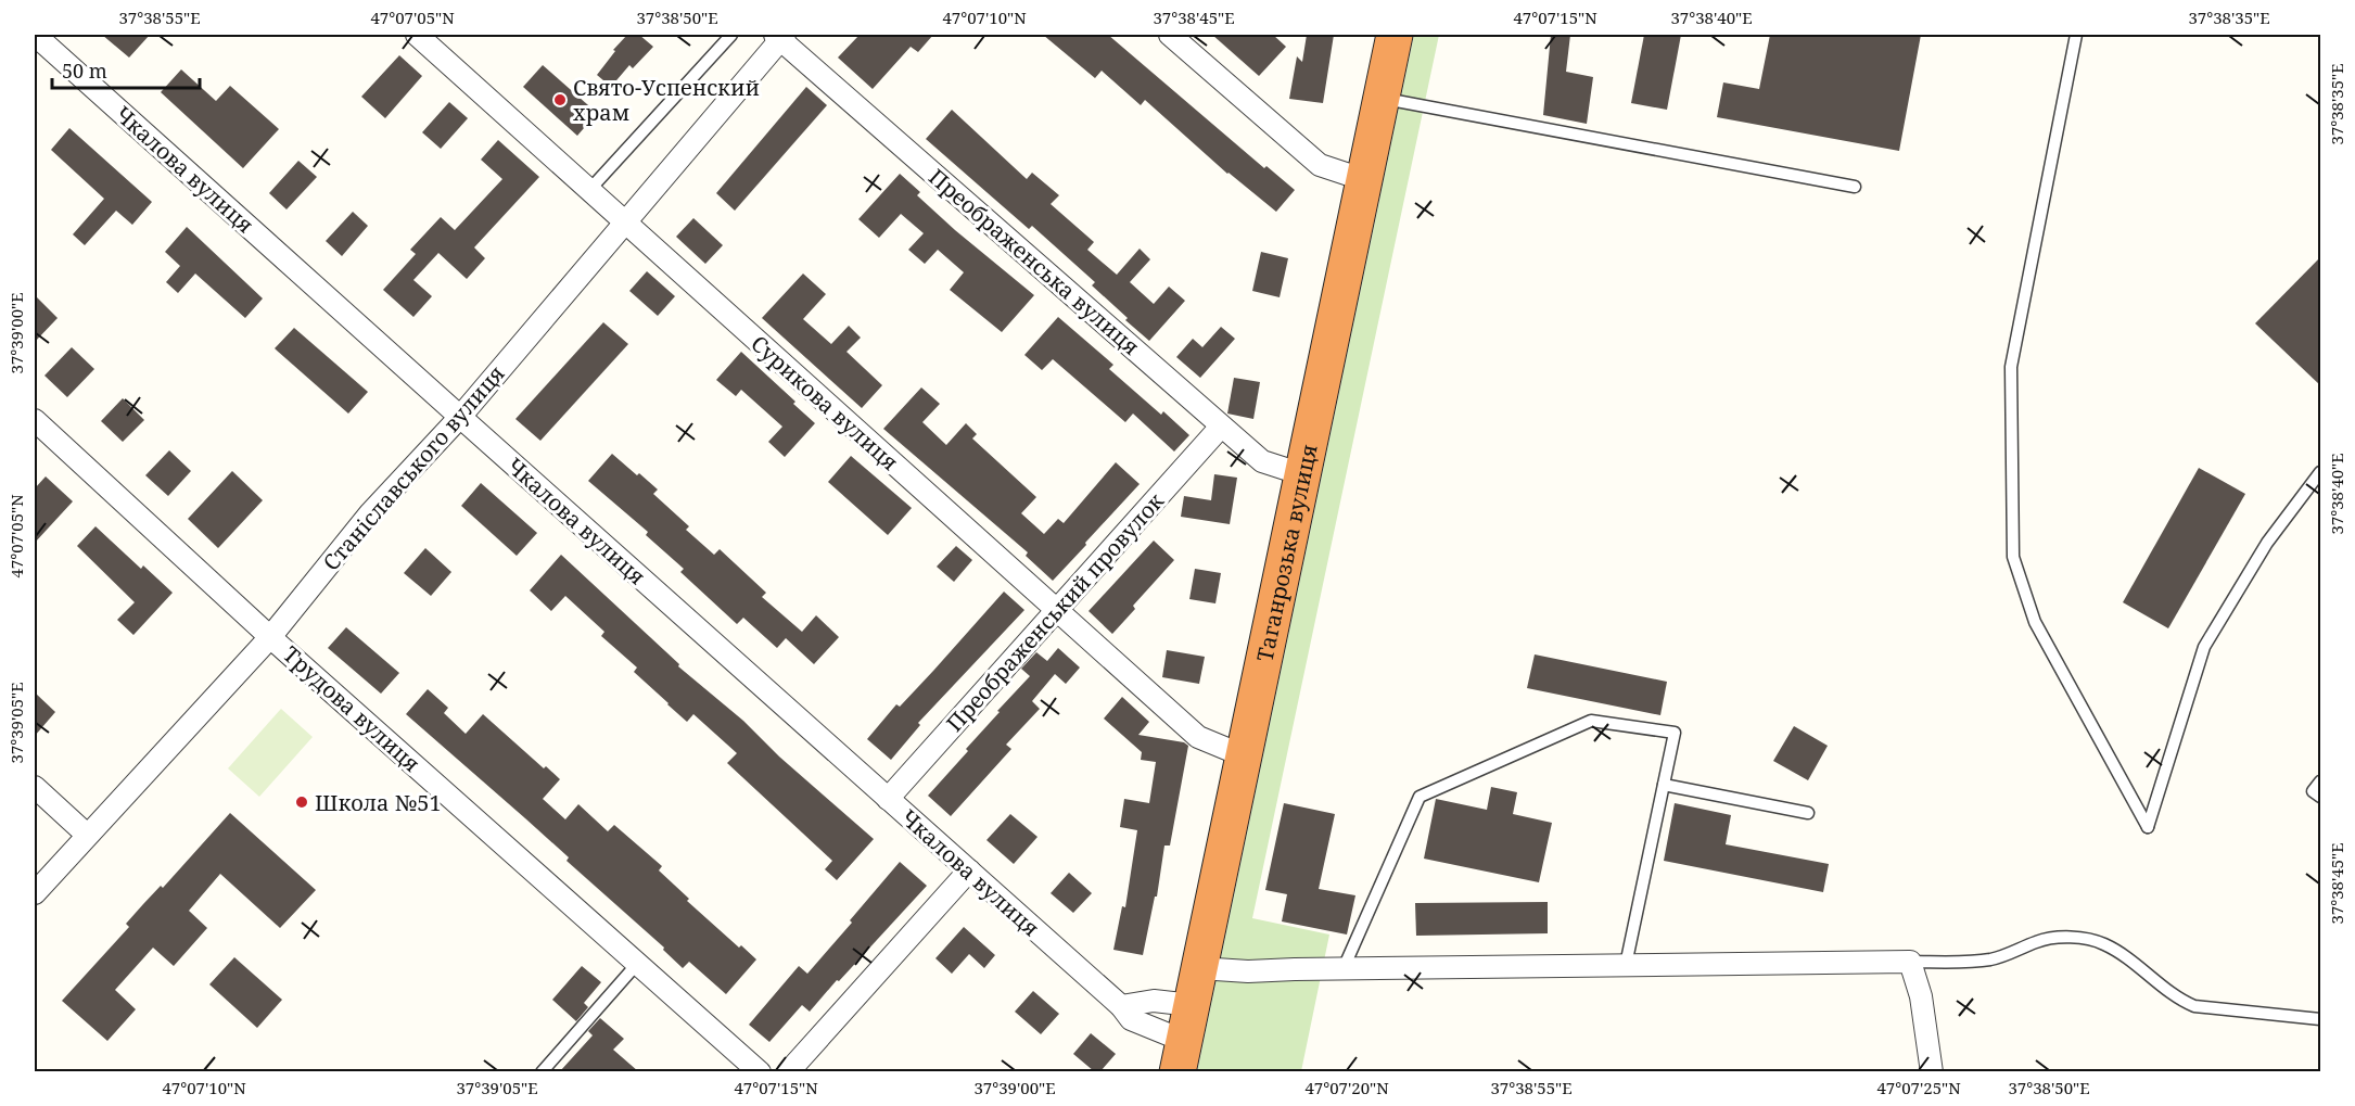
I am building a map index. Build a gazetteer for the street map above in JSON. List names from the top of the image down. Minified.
{"streets":{"highway":["Таганрозька вулиця"],"street":["Чкалова вулиця","Преображенська вулиця","Сурикова вулиця","Станіславського вулиця","Преображенський провулок","Трудова вулиця"]},"crossings":[["Чкалова вулиця","Станіславського вулиця"],["Чкалова вулиця","Таганрозька вулиця"],["Чкалова вулиця","Преображенський провулок"],["Преображенська вулиця","Станіславського вулиця"],["Преображенська вулиця","Таганрозька вулиця"],["Преображенська вулиця","Преображенський провулок"],["Сурикова вулиця","Станіславського вулиця"],["Сурикова вулиця","Таганрозька вулиця"],["Сурикова вулиця","Преображенський провулок"],["Станіславського вулиця","Трудова вулиця"]],"places":["Свято-Успенский храм","Школа №51"],"scale_bar":"50 m","coordinates":["37°38'55\"E","47°07'05\"N","37°38'50\"E","47°07'10\"N","37°38'45\"E","47°07'15\"N","37°38'40\"E","37°38'35\"E","37°39'00\"E","37°39'05\"E","47°07'20\"N","47°07'25\"N"]}
